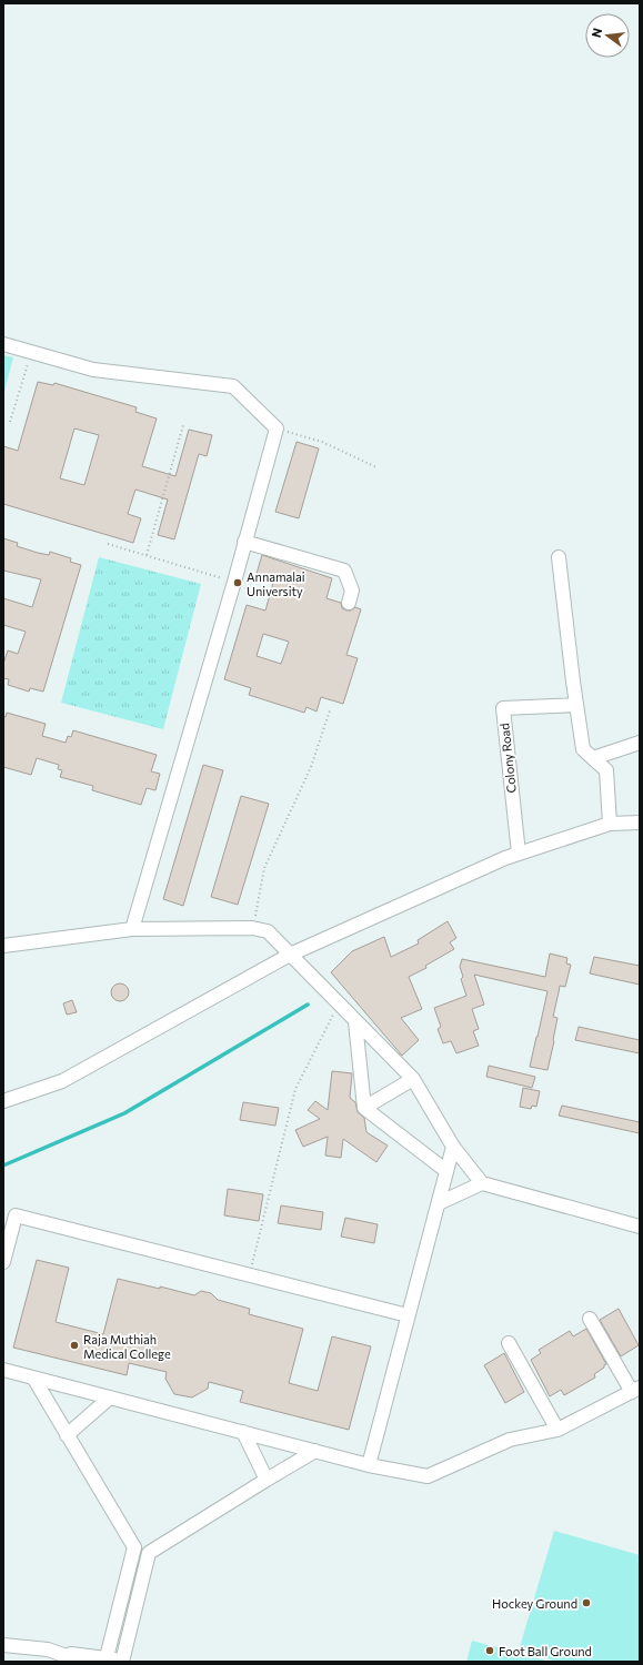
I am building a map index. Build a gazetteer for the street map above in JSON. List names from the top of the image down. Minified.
{"streets":{"street":["Colony Road"]},"places":["Annamalai University","Raja Muthiah Medical College","Hockey Ground","Foot Ball Ground"],"north":"left"}
